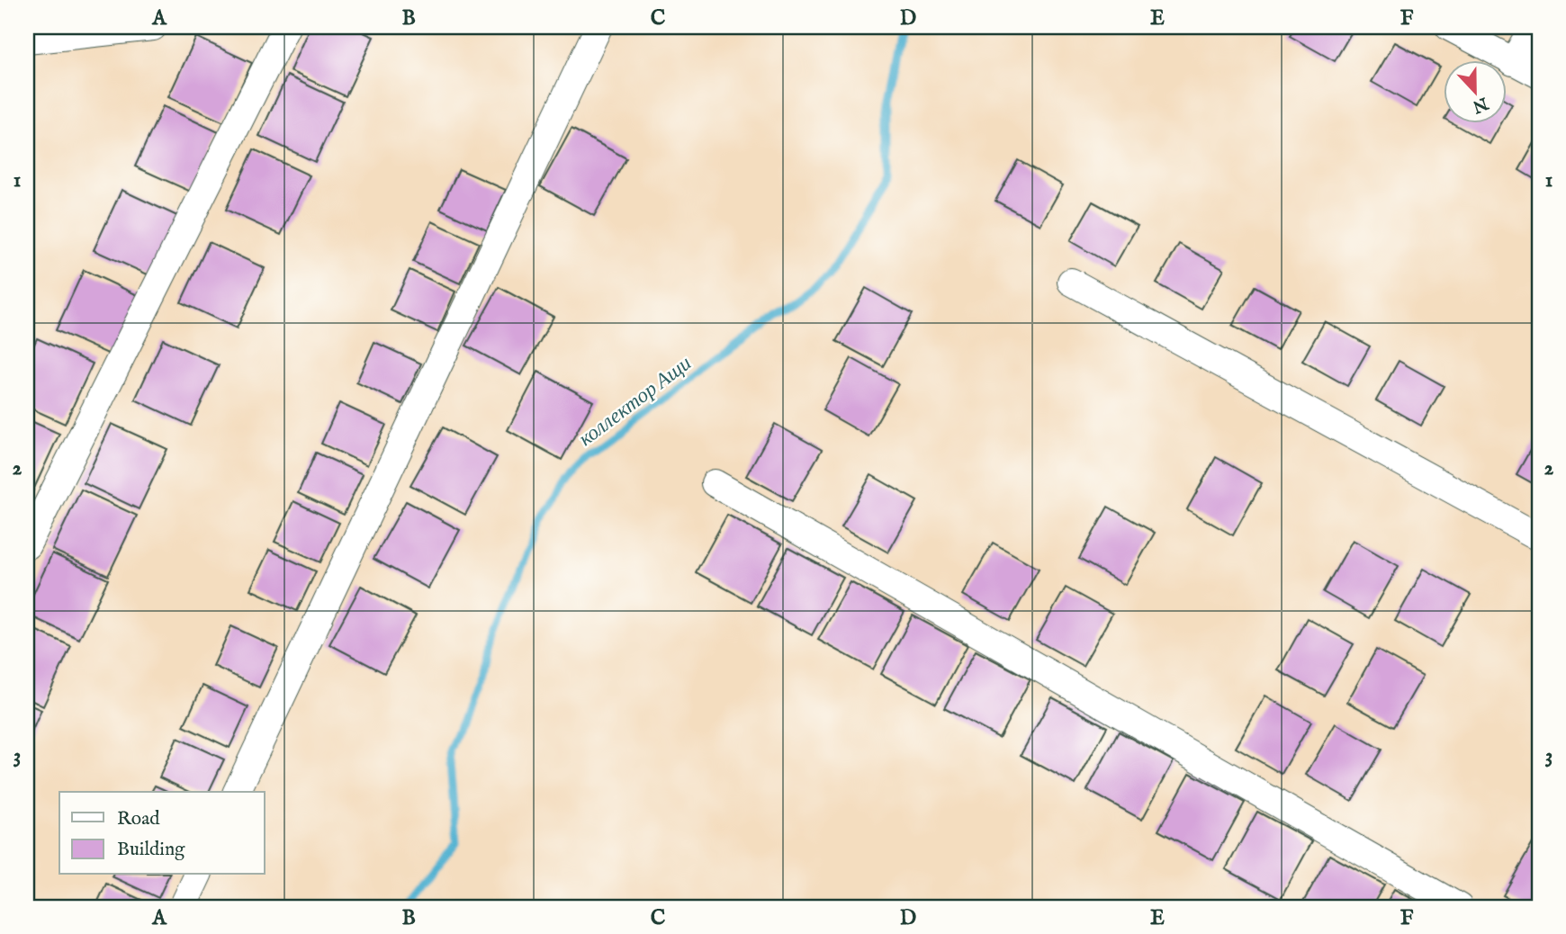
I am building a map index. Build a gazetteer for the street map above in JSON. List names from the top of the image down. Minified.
{"water":["коллектор Ащи"],"legend":["Road","Building"],"north":"bottom","grid":{"columns":["A","B","C","D","E","F"],"rows":["1","2","3"]}}
